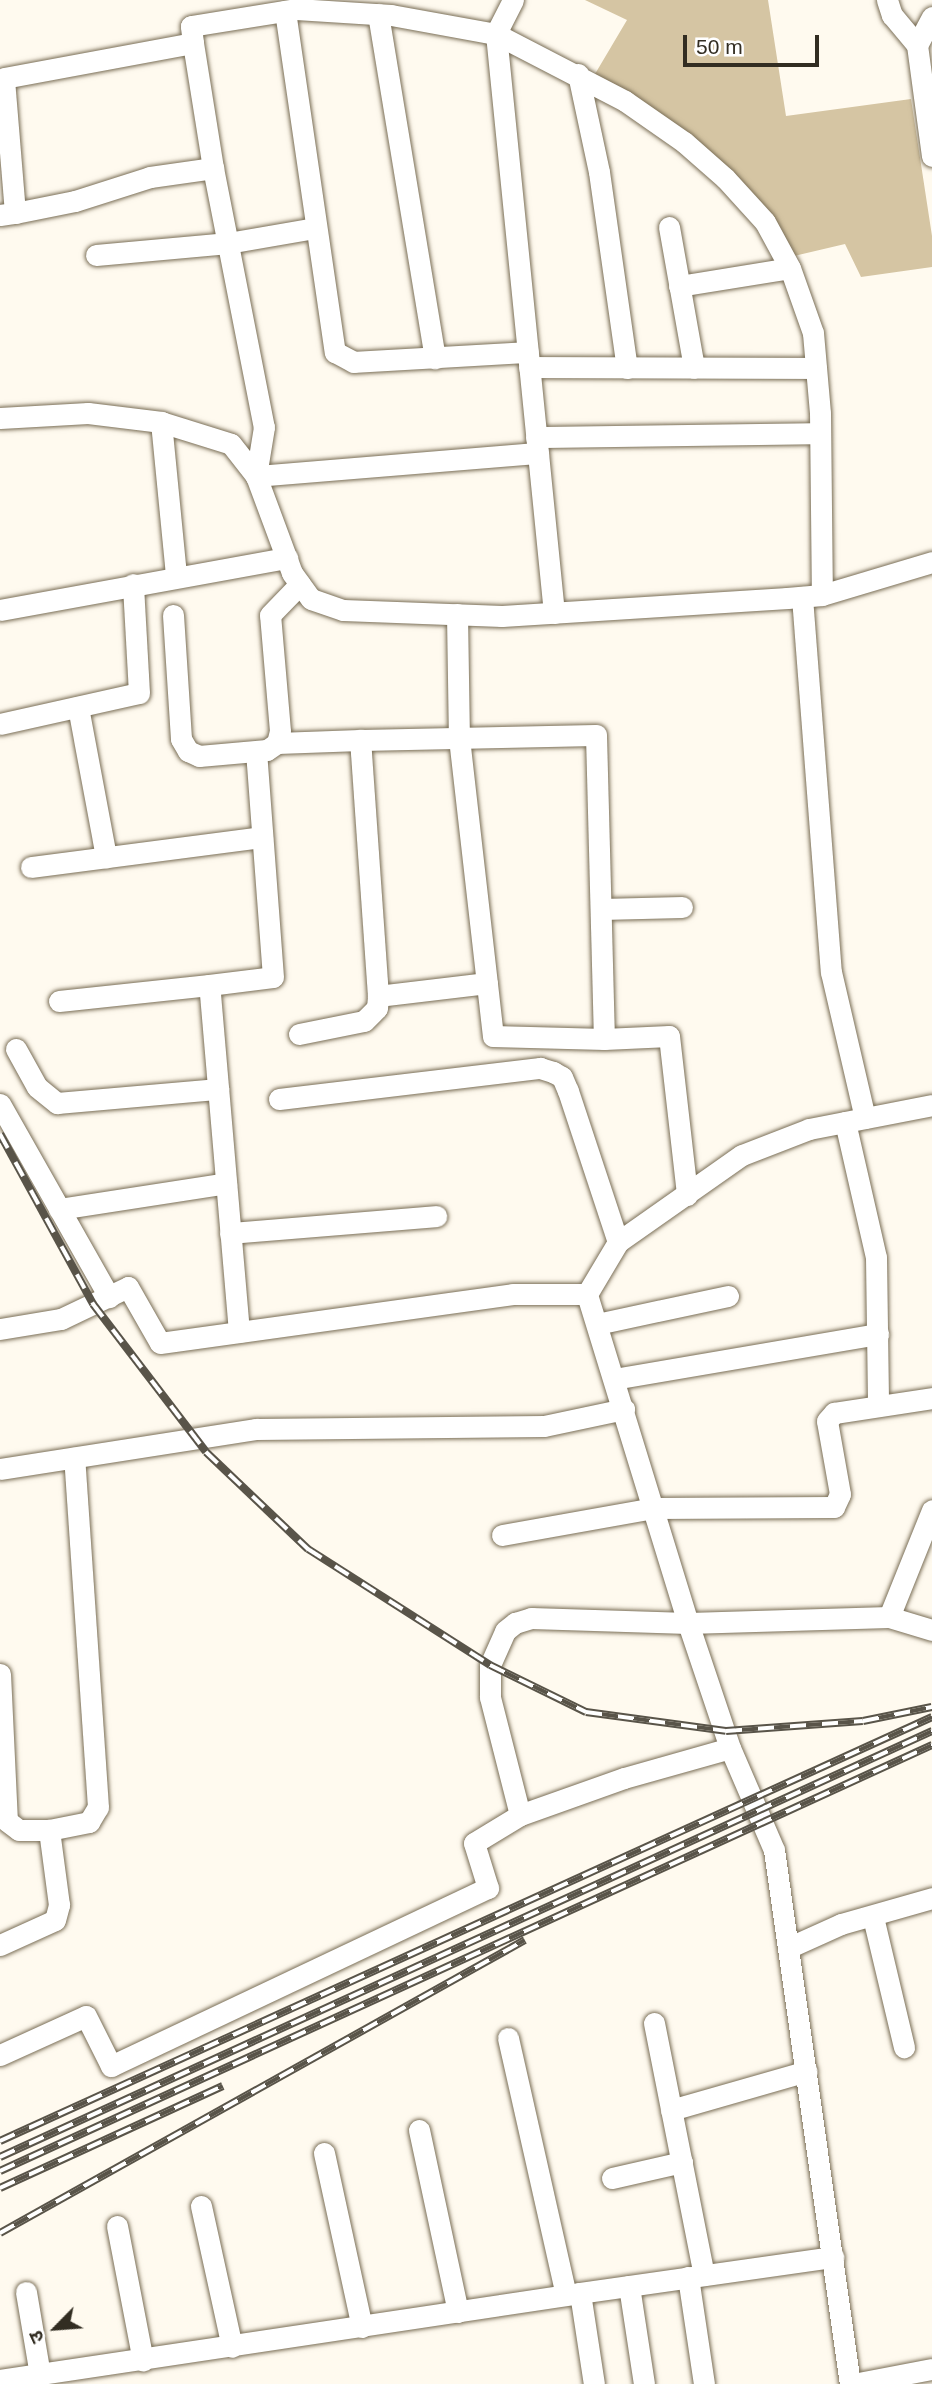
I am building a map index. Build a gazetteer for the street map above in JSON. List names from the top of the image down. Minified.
{"scale_bar":"50 m","north":"bottom left"}
